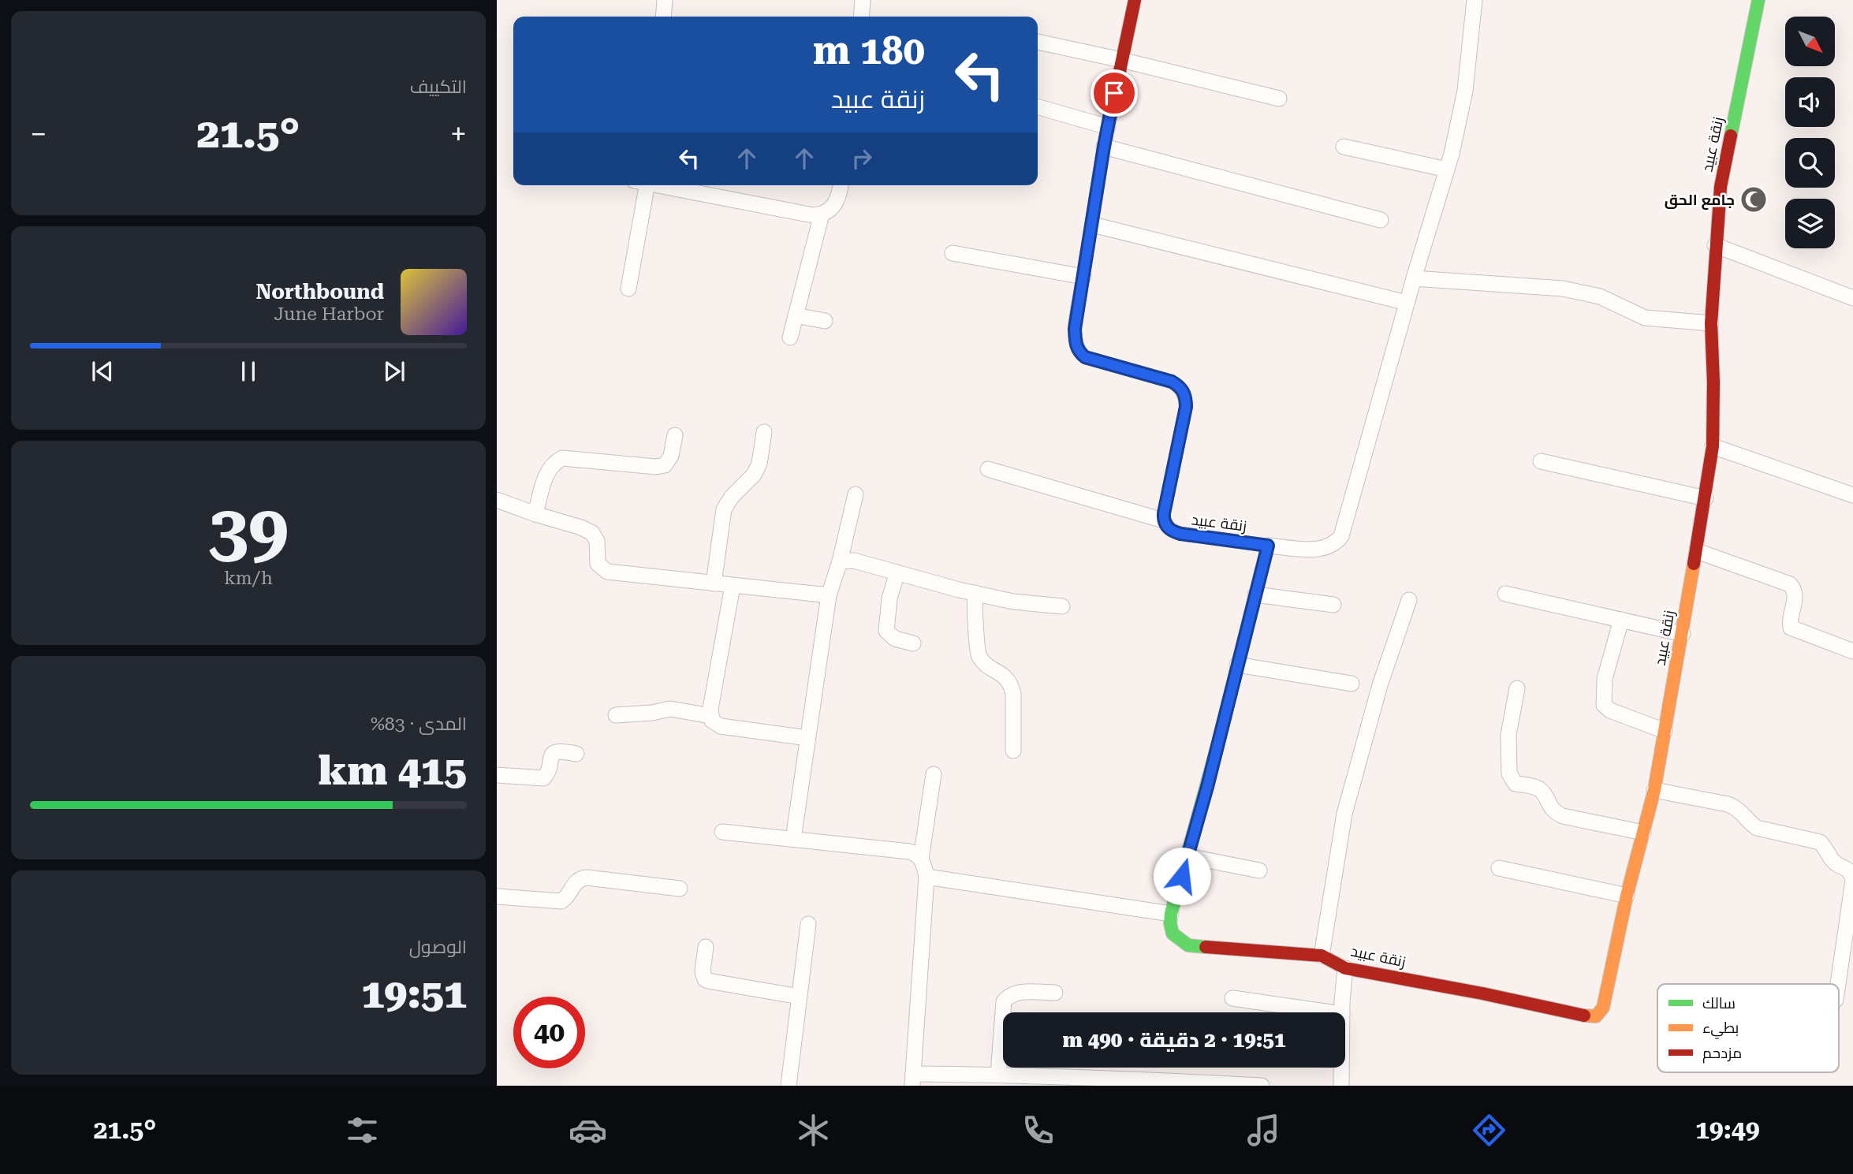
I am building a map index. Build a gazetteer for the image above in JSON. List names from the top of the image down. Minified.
{"streets":{"street":["زنقة عبيد"]},"places":{"mosque":["جامع الحق"]},"legend":["سالك","بطيء","مزدحم"],"north":"bottom right","page":{"tile":["التكييف",["39","km/h"],["المدى · 83%","415 km"],["الوصول","19:51"]],"turn":["180 m","زنقة عبيد"],"heat":["−","21.5°","+"],"song":["Northbound","June Harbor"],"limit":"40","trip":"19:51 · 2 دقيقة · 490 m","tabs":["19:49","21.5°"]}}
